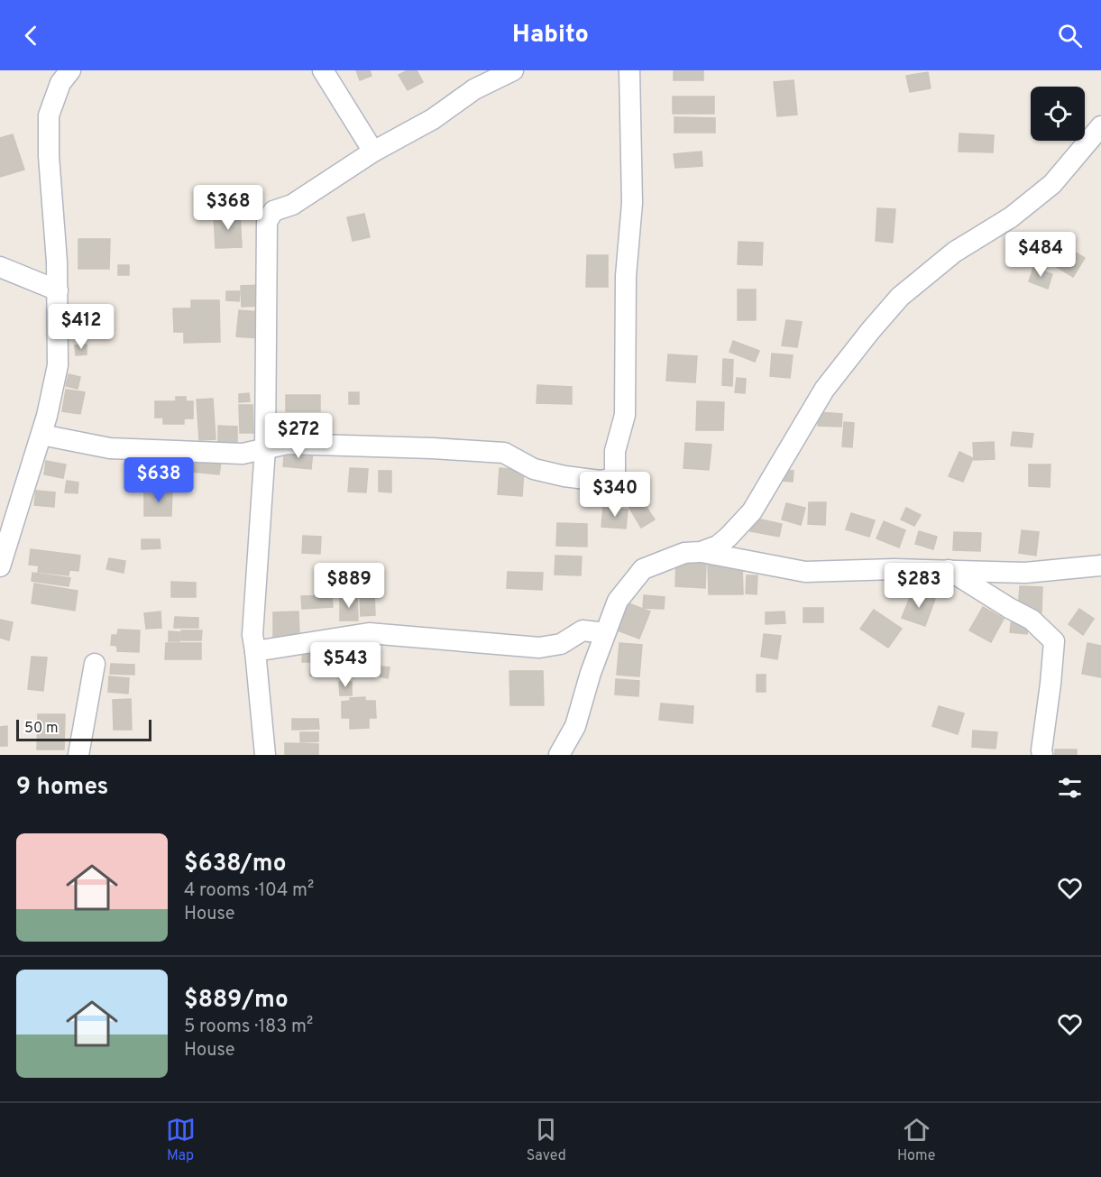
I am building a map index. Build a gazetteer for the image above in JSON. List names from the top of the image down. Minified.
{"scale_bar":"50 m","page":{"header":"Habito","price":["$368","$484","$412","$272","$638","$340","$889","$283","$543"],"scale":"50 m","heading":"9 homes","list":[{"name":"$638/mo","note":"4 rooms · 104 m² · House"},{"name":"$889/mo","note":"5 rooms · 183 m² · House"}],"tabs":["Map","Saved","Home"]}}
